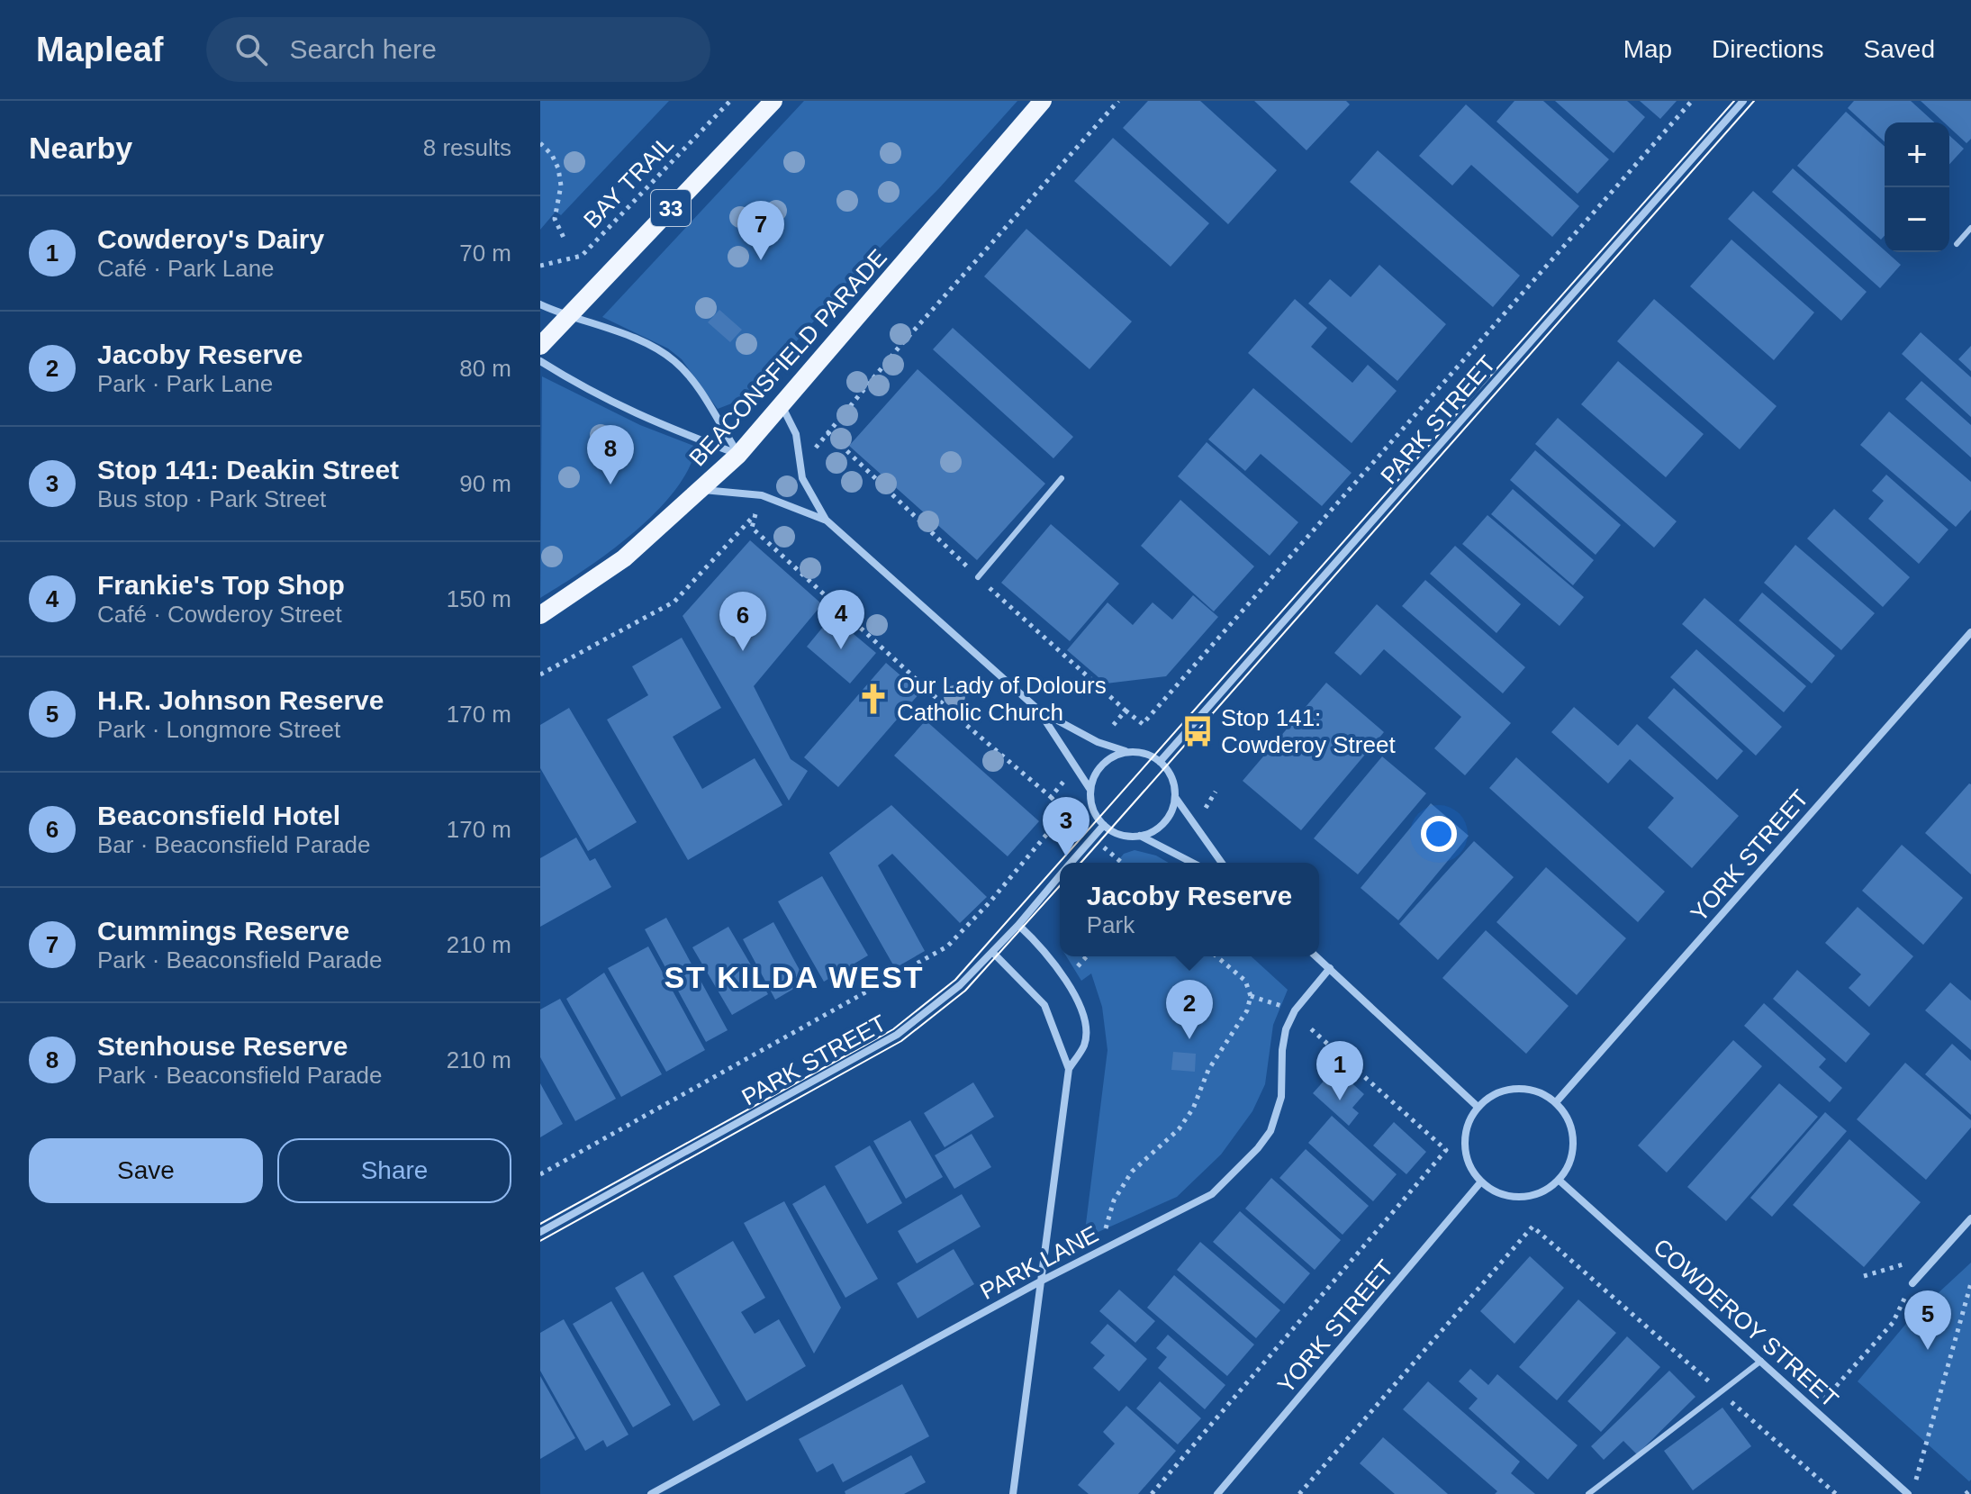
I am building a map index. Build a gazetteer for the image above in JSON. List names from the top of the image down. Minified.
{"streets":{"main road":["33","BEACONSFIELD PARADE"],"street":["PARK STREET","YORK STREET","PARK LANE","COWDEROY STREET"],"path":["BAY TRAIL"]},"crossings":[["YORK STREET","COWDEROY STREET"]],"districts":["ST KILDA WEST"],"places":{"church":["Our Lady of Dolours Catholic Church"],"bus stop":["Stop 141: Cowderoy Street"]},"page":{"header":"Mapleaf","search":"Search here","nav":["Map","Directions","Saved"],"heading":["Nearby","8 results"],"map_buttons":["+","−"],"list":[{"mark":"1","name":"Cowderoy's Dairy","note":"Café · Park Lane","value":"70 m"},{"mark":"2","name":"Jacoby Reserve","note":"Park · Park Lane","value":"80 m"},{"mark":"3","name":"Stop 141: Deakin Street","note":"Bus stop · Park Street","value":"90 m"},{"mark":"4","name":"Frankie's Top Shop","note":"Café · Cowderoy Street","value":"150 m"},{"mark":"5","name":"H.R. Johnson Reserve","note":"Park · Longmore Street","value":"170 m"},{"mark":"6","name":"Beaconsfield Hotel","note":"Bar · Beaconsfield Parade","value":"170 m"},{"mark":"7","name":"Cummings Reserve","note":"Park · Beaconsfield Parade","value":"210 m"},{"mark":"8","name":"Stenhouse Reserve","note":"Park · Beaconsfield Parade","value":"210 m"}],"pins":["7","8","4","6","3","2","1","5"],"popup":["Jacoby Reserve","Park"],"buttons":["Save","Share"]}}
